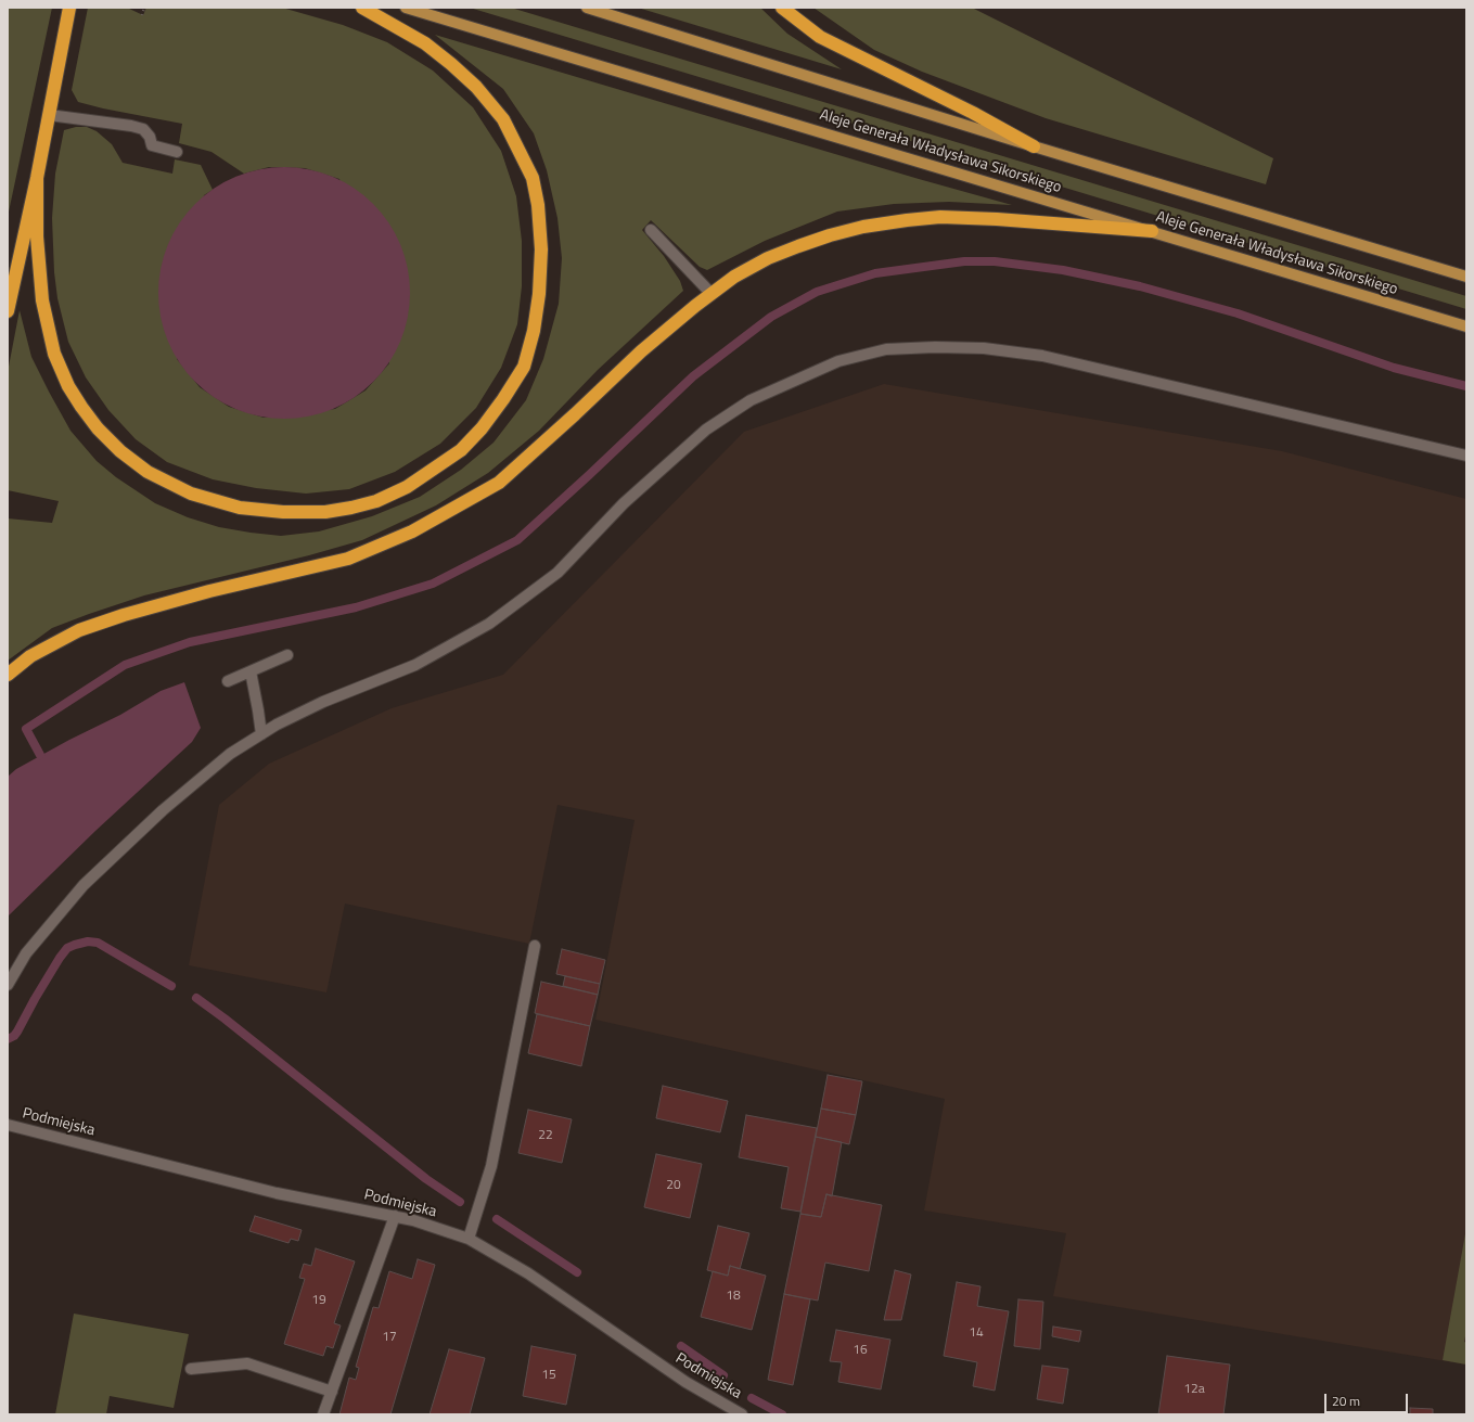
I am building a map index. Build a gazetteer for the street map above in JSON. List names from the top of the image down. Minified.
{"streets":{"main road":["Aleje Generała Władysława Sikorskiego"],"street":["Podmiejska"]},"house_numbers":["22","20","18","19","14","17","16","15","12a"],"scale_bar":"20 m"}
